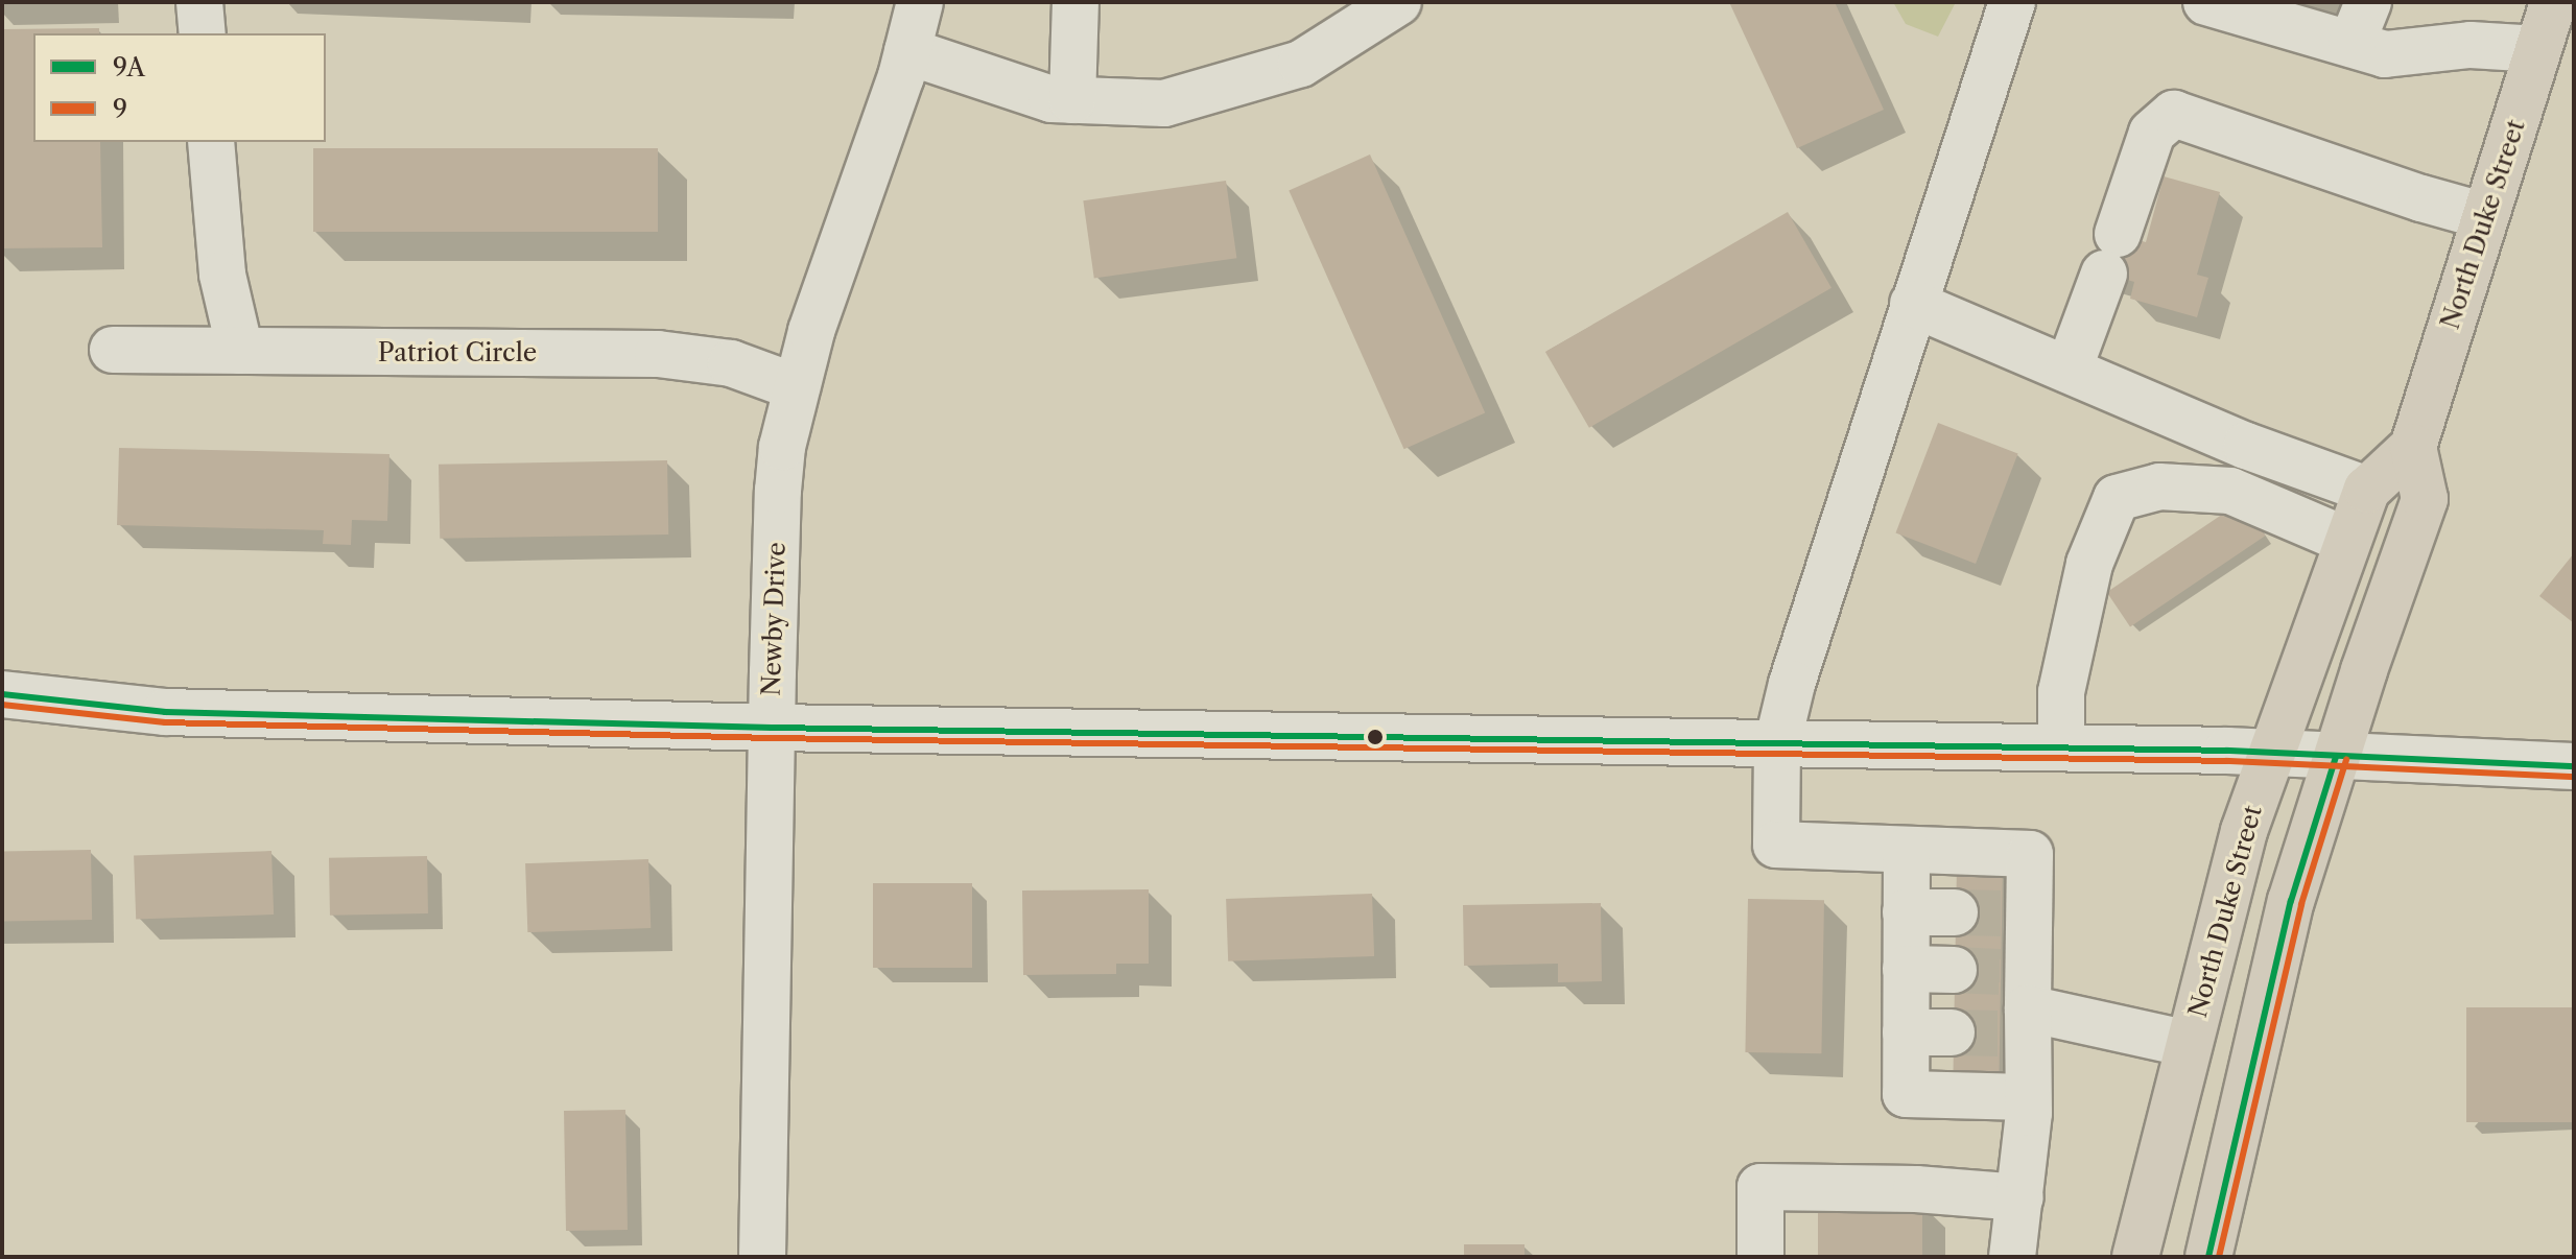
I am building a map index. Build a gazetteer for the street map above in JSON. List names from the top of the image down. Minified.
{"streets":{"highway":["North Duke Street"],"street":["Patriot Circle","Newby Drive"]},"crossings":[["Patriot Circle","Newby Drive"]],"lines":["transit line 9A","transit line 9"],"legend":["9A","9"]}
